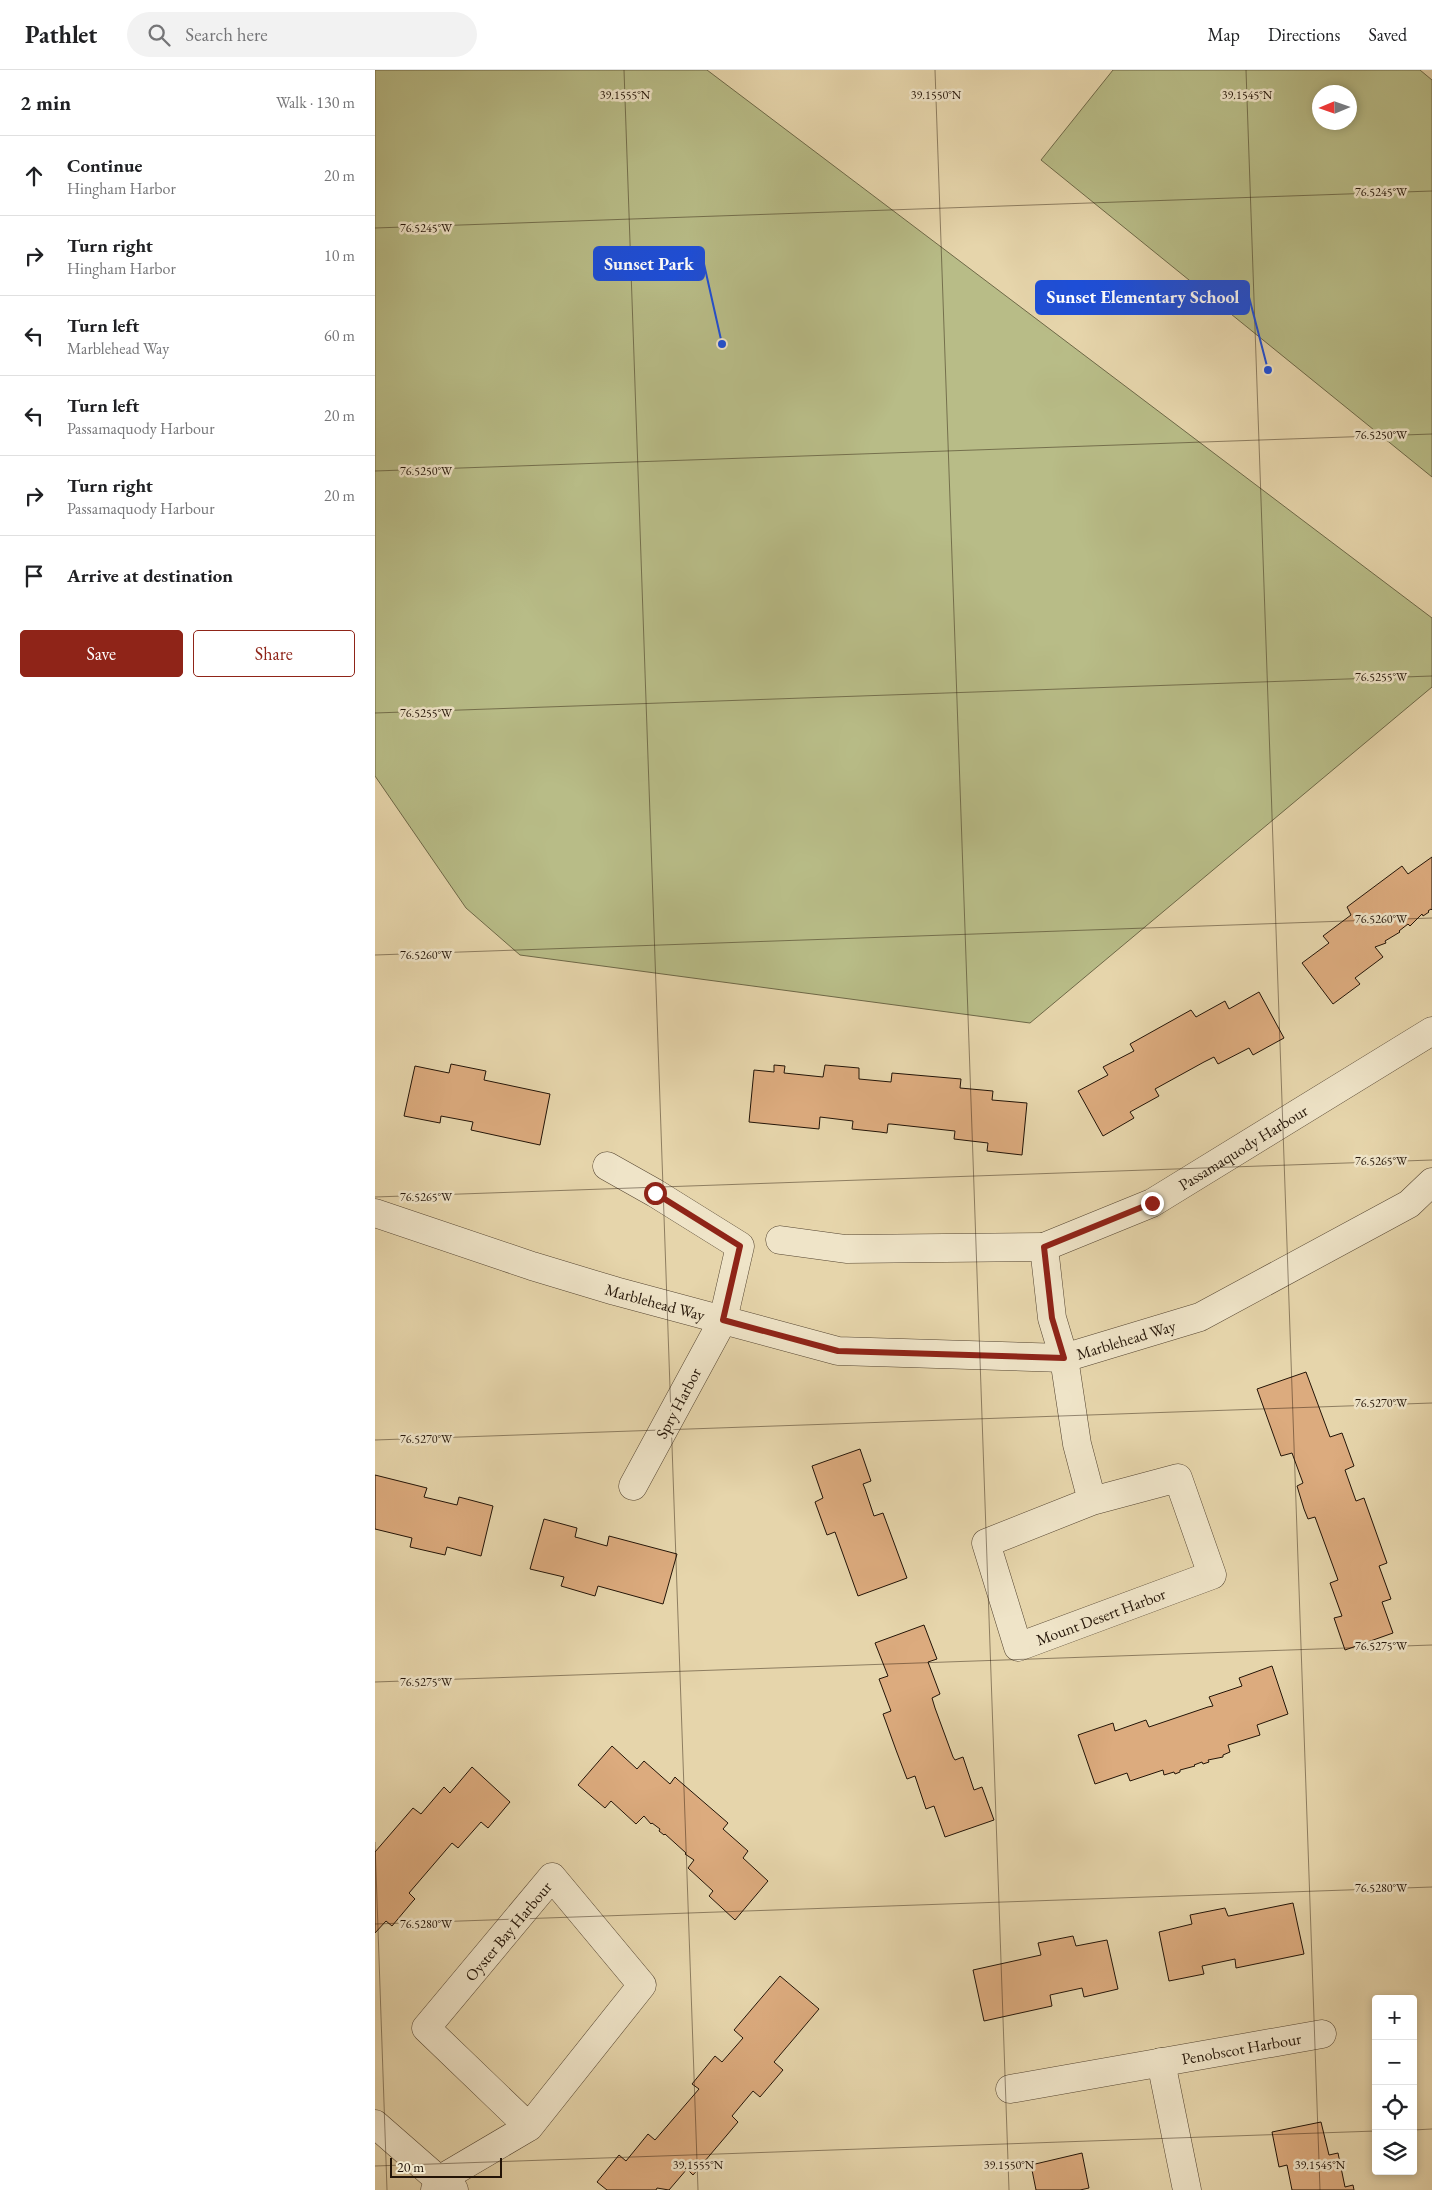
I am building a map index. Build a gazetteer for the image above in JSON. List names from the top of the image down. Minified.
{"streets":{"street":["Passamaquody Harbour","Marblehead Way","Spry Harbor","Mount Desert Harbor","Oyster Bay Harbour","Penobscot Harbour"]},"crossings":[["Marblehead Way","Spry Harbor"]],"places":["Sunset Park","Sunset Elementary School"],"scale_bar":"20 m","north":"left","page":{"header":"Pathlet","search":"Search here","nav":["Map","Directions","Saved"],"heading":["2 min","Walk · 130 m"],"list":[["Continue","Hingham Harbor","20 m"],["Turn right","Hingham Harbor","10 m"],["Turn left","Marblehead Way","60 m"],["Turn left","Passamaquody Harbour","20 m"],["Turn right","Passamaquody Harbour","20 m"],"Arrive at destination"],"buttons":["Save","Share"],"map_buttons":["+","−"],"scale":"20 m"},"coordinates":["39.1555°N","39.1550°N","39.1545°N","76.5245°W","76.5250°W","76.5255°W","76.5260°W","76.5265°W","76.5270°W","76.5275°W","76.5280°W"]}
